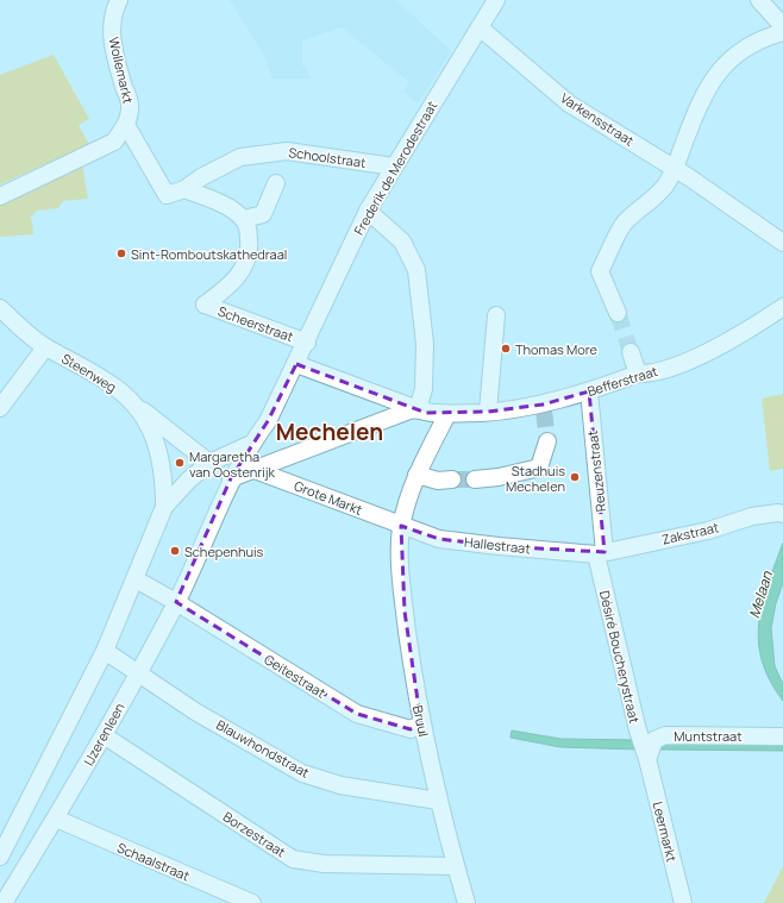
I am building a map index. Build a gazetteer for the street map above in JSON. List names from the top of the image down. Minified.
{"streets":{"street":["Wollemarkt","Varkensstraat","Schoolstraat","Frederik de Merodestraat","Scheerstraat","Steenweg","Befferstraat","Reuzenstraat","Grote Markt","Zakstraat","Hallestraat","Désiré Boucherystraat","Geitestraat","Bruul","IJzerenleen","Muntstraat","Blauwhondstraat","Leermarkt","Borzestraat","Schaalstraat"]},"crossings":[["Varkensstraat","Frederik de Merodestraat"],["Schoolstraat","Frederik de Merodestraat"],["Frederik de Merodestraat","Scheerstraat"],["Befferstraat","Reuzenstraat"],["Reuzenstraat","Zakstraat"],["Reuzenstraat","Hallestraat"],["Reuzenstraat","Désiré Boucherystraat"],["Grote Markt","Hallestraat"],["Grote Markt","Bruul"],["Zakstraat","Hallestraat"],["Zakstraat","Désiré Boucherystraat"],["Hallestraat","Désiré Boucherystraat"],["Hallestraat","Bruul"],["Désiré Boucherystraat","Muntstraat"],["Désiré Boucherystraat","Leermarkt"],["Geitestraat","Bruul"],["Geitestraat","IJzerenleen"],["Bruul","Blauwhondstraat"],["Bruul","Borzestraat"],["IJzerenleen","Blauwhondstraat"],["IJzerenleen","Borzestraat"],["IJzerenleen","Schaalstraat"],["Muntstraat","Leermarkt"]],"districts":["Mechelen"],"water":["Melaan"],"places":["Sint-Romboutskathedraal","Thomas More","Margaretha van Oostenrijk","Stadhuis Mechelen","Schepenhuis"]}
